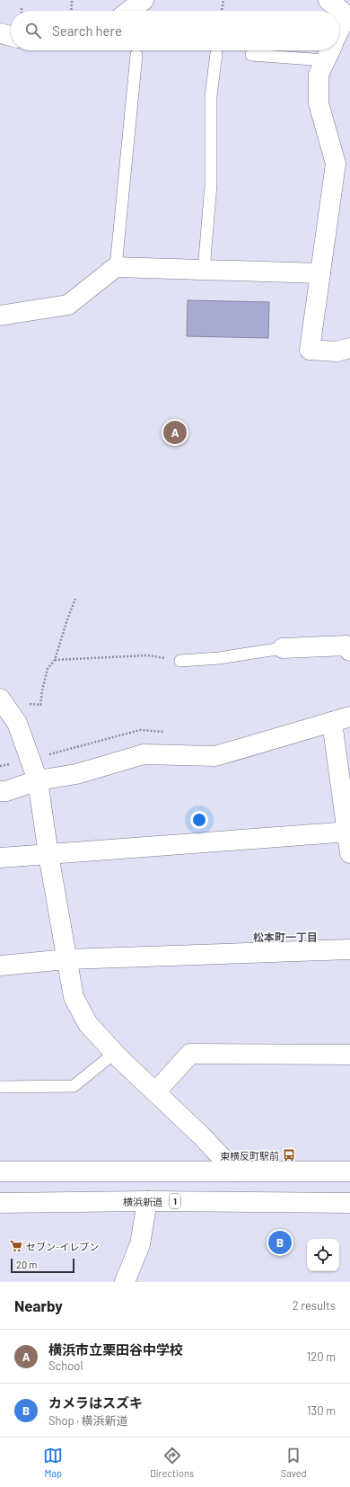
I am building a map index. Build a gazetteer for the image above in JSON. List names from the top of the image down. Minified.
{"streets":{"main road":["横浜新道","1"]},"districts":["松本町一丁目"],"places":{"bus stop":["東横反町駅前"],"supermarket":["セブン-イレブン"]},"scale_bar":"20 m","page":{"search":"Search here","pins":["A","B"],"scale":"20 m","heading":["Nearby","2 results"],"list":[{"mark":"A","name":"横浜市立栗田谷中学校","note":"School","value":"120 m"},{"mark":"B","name":"カメラはスズキ","note":"Shop · 横浜新道","value":"130 m"}],"nav":["Map","Directions","Saved"]}}
